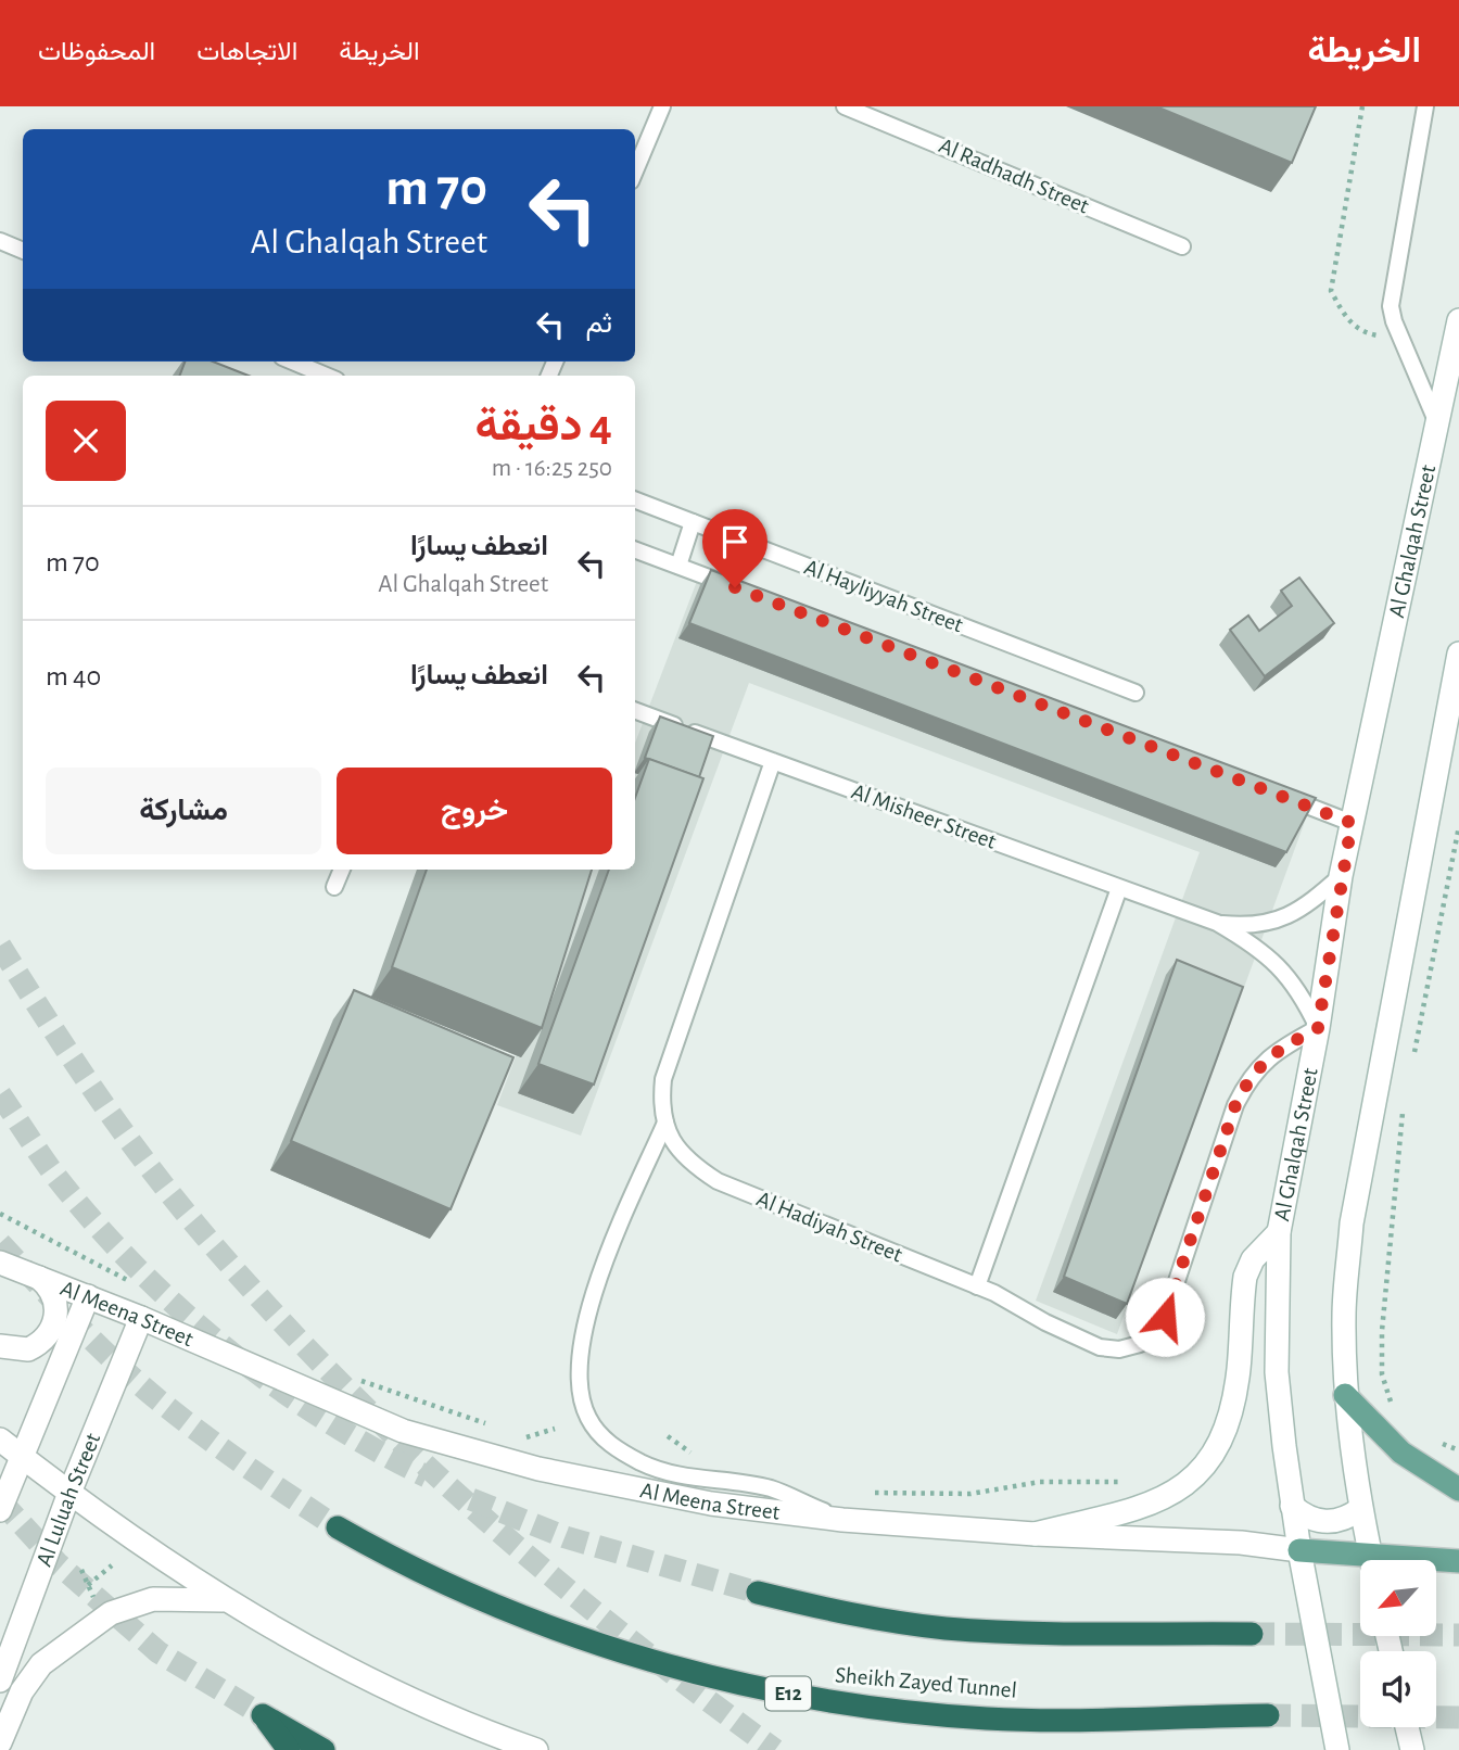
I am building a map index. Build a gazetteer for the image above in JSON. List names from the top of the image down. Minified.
{"streets":{"highway":["Sheikh Zayed Tunnel","E12"],"main road":["Al Meena Street"],"street":["Al Ghalqah Street","Al Luluah Street"],"lane":["Al Radhadh Street","Al Hayliyyah Street","Al Misheer Street","Al Hadiyah Street"]},"crossings":[["Al Ghalqah Street","Al Misheer Street"],["Al Ghalqah Street","Al Hadiyah Street"],["Al Ghalqah Street","Al Meena Street"],["Al Misheer Street","Al Hadiyah Street"],["Al Meena Street","Al Luluah Street"]],"north":"bottom left","page":{"header":"الخريطة","nav":["الخريطة","الاتجاهات","المحفوظات"],"turn":["70 m","Al Ghalqah Street"],"then":"ثم","heading":["4 دقيقة","250 m · 16:25"],"list":[{"name":"انعطف يسارًا","note":"Al Ghalqah Street","value":"70 m"},{"name":"انعطف يسارًا","value":"40 m"}],"buttons":["خروج","مشاركة"]}}
